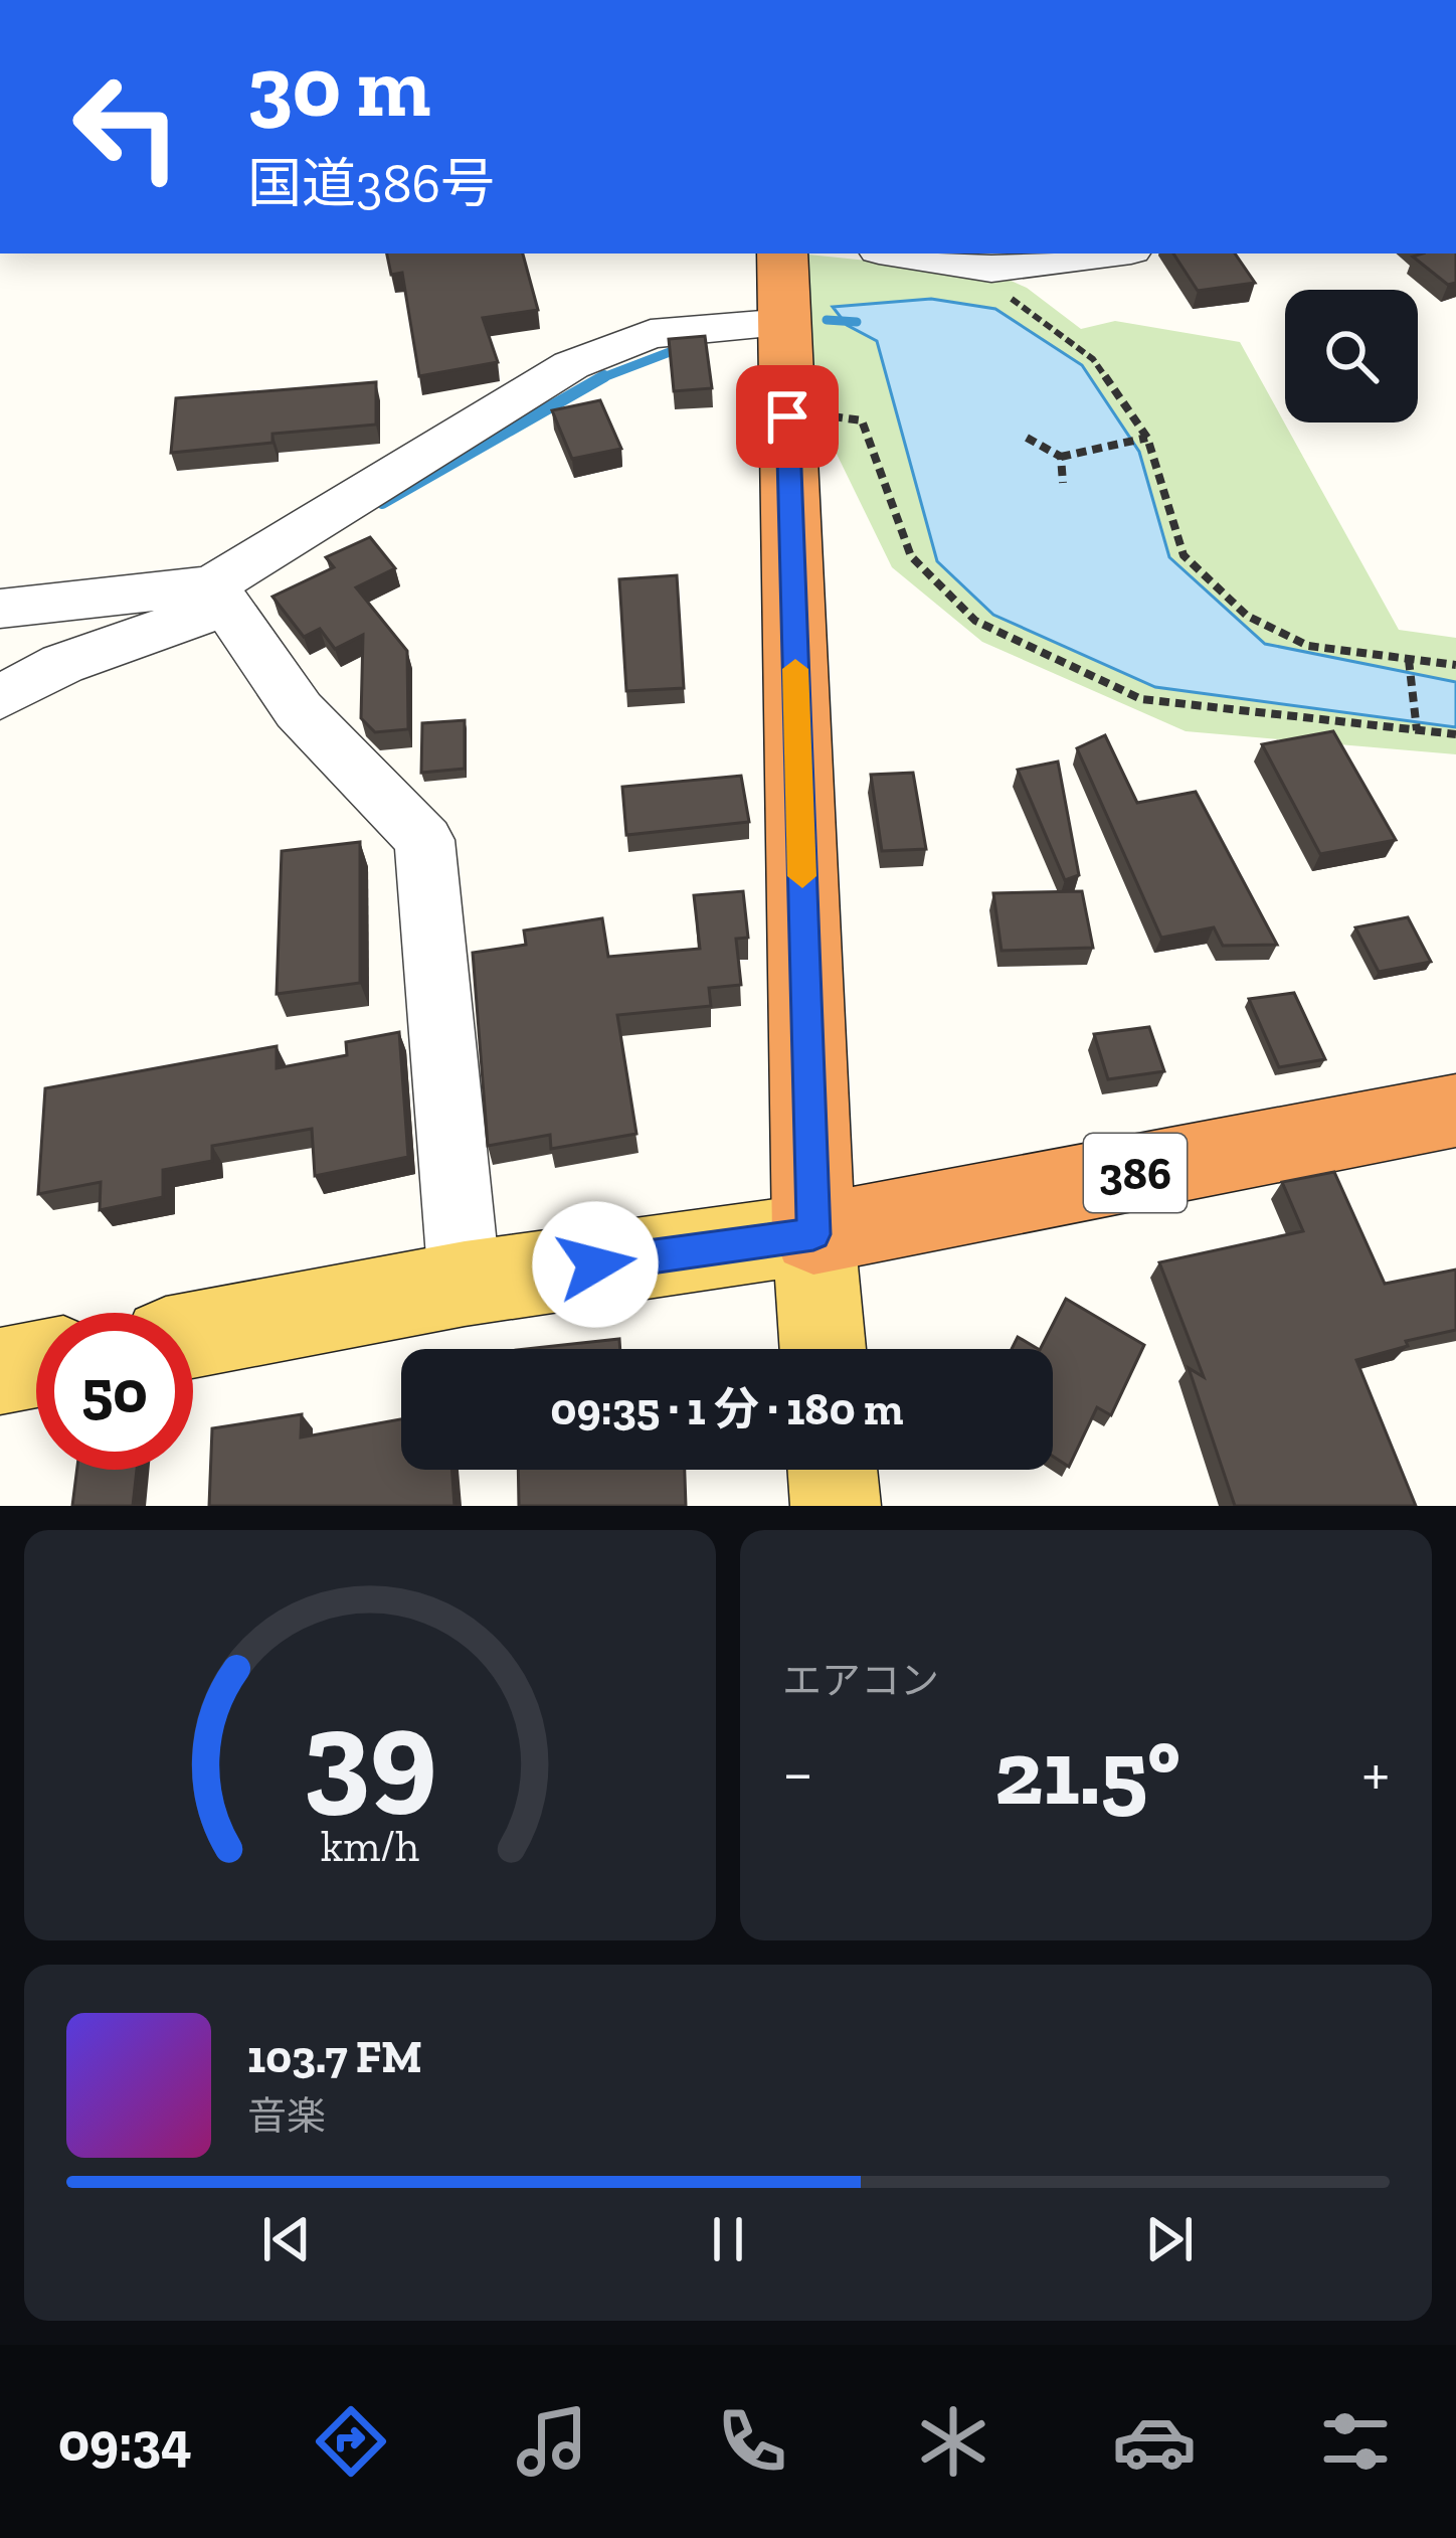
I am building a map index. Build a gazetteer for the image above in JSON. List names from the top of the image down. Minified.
{"streets":{"highway":["386"]},"page":{"turn":["30 m","国道386号"],"limit":"50","trip":"09:35 · 1 分 · 180 m","tile":"エアコン","heat":["−","21.5°","+"],"song":["103.7 FM","音楽"],"tabs":"09:34","gauge":["39","km/h"]}}
